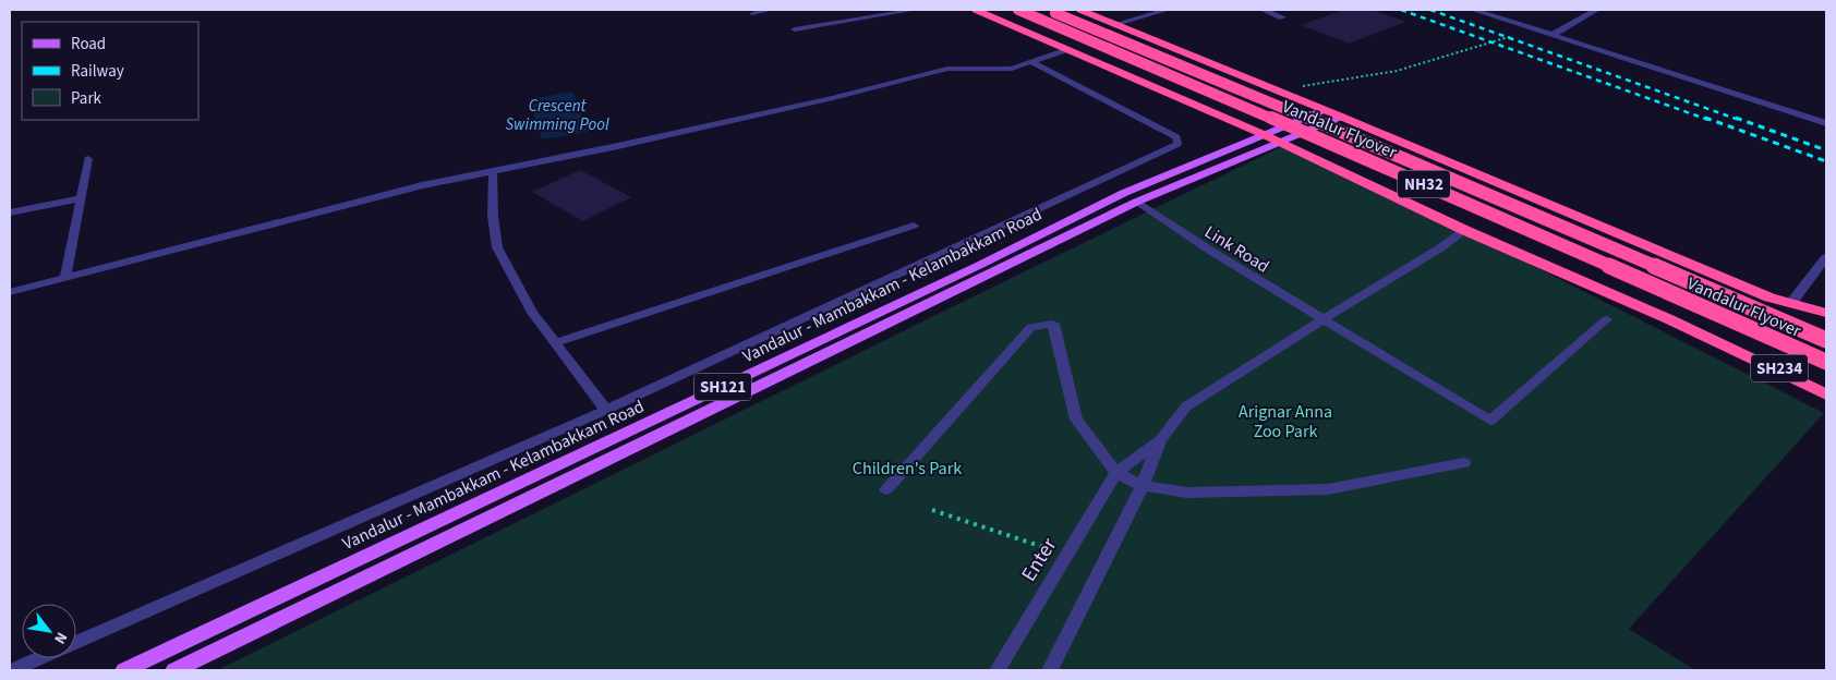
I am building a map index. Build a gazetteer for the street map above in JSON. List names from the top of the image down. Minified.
{"streets":{"highway":["Vandalur Flyover","NH32","SH234"],"main road":["Vandalur - Mambakkam - Kelambakkam Road","SH121"],"lane":["Link Road","Enter"]},"crossings":[["Link Road","Vandalur - Mambakkam - Kelambakkam Road"]],"water":["Crescent Swimming Pool"],"parks":["Arignar Anna Zoo Park","Children's Park"],"legend":["Road","Railway","Park"],"north":"bottom right"}
